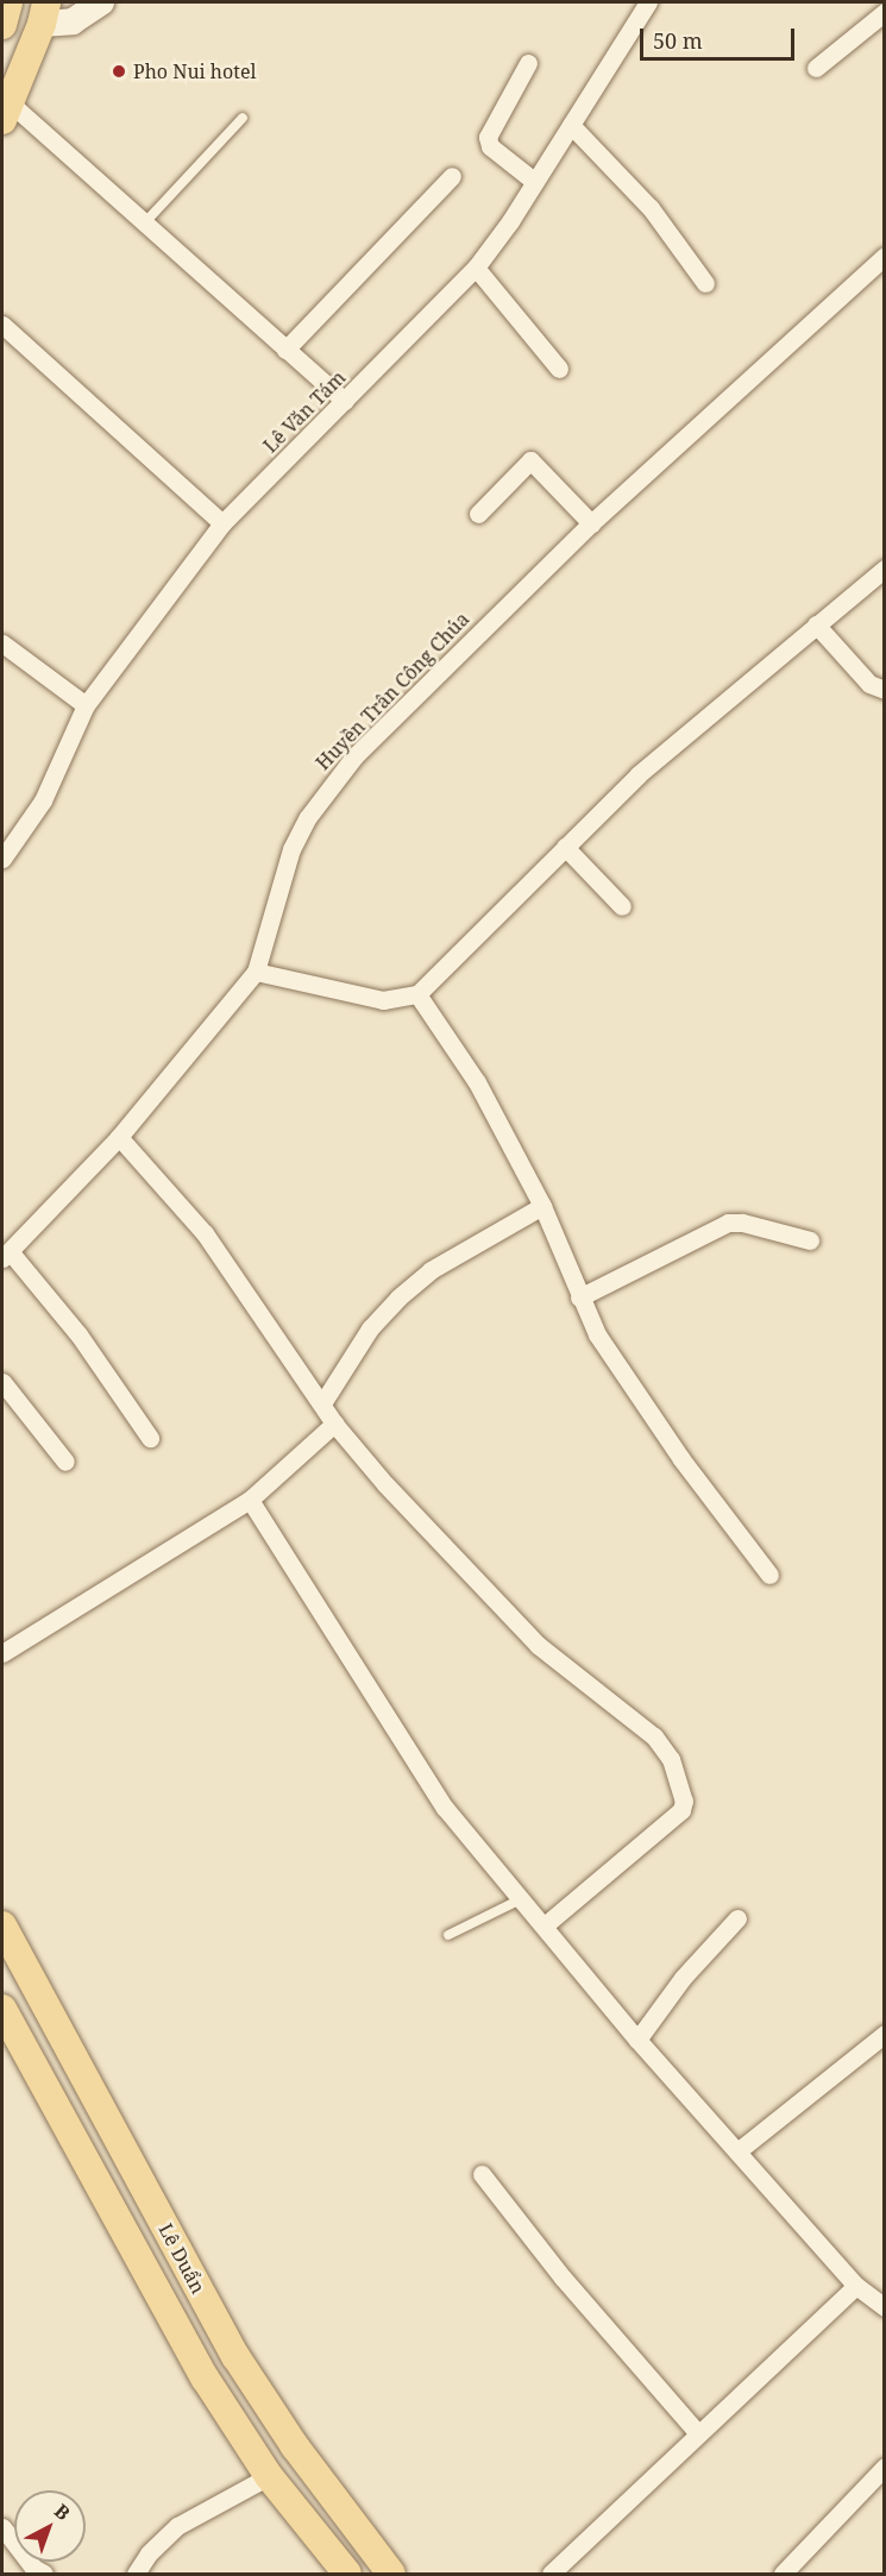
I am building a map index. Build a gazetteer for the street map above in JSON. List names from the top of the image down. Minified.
{"streets":{"main road":["Lê Duẩn"],"street":["Lê Văn Tám","Huyền Trân Công Chúa"]},"places":["Pho Nui hotel"],"scale_bar":"50 m","north":"top right"}
